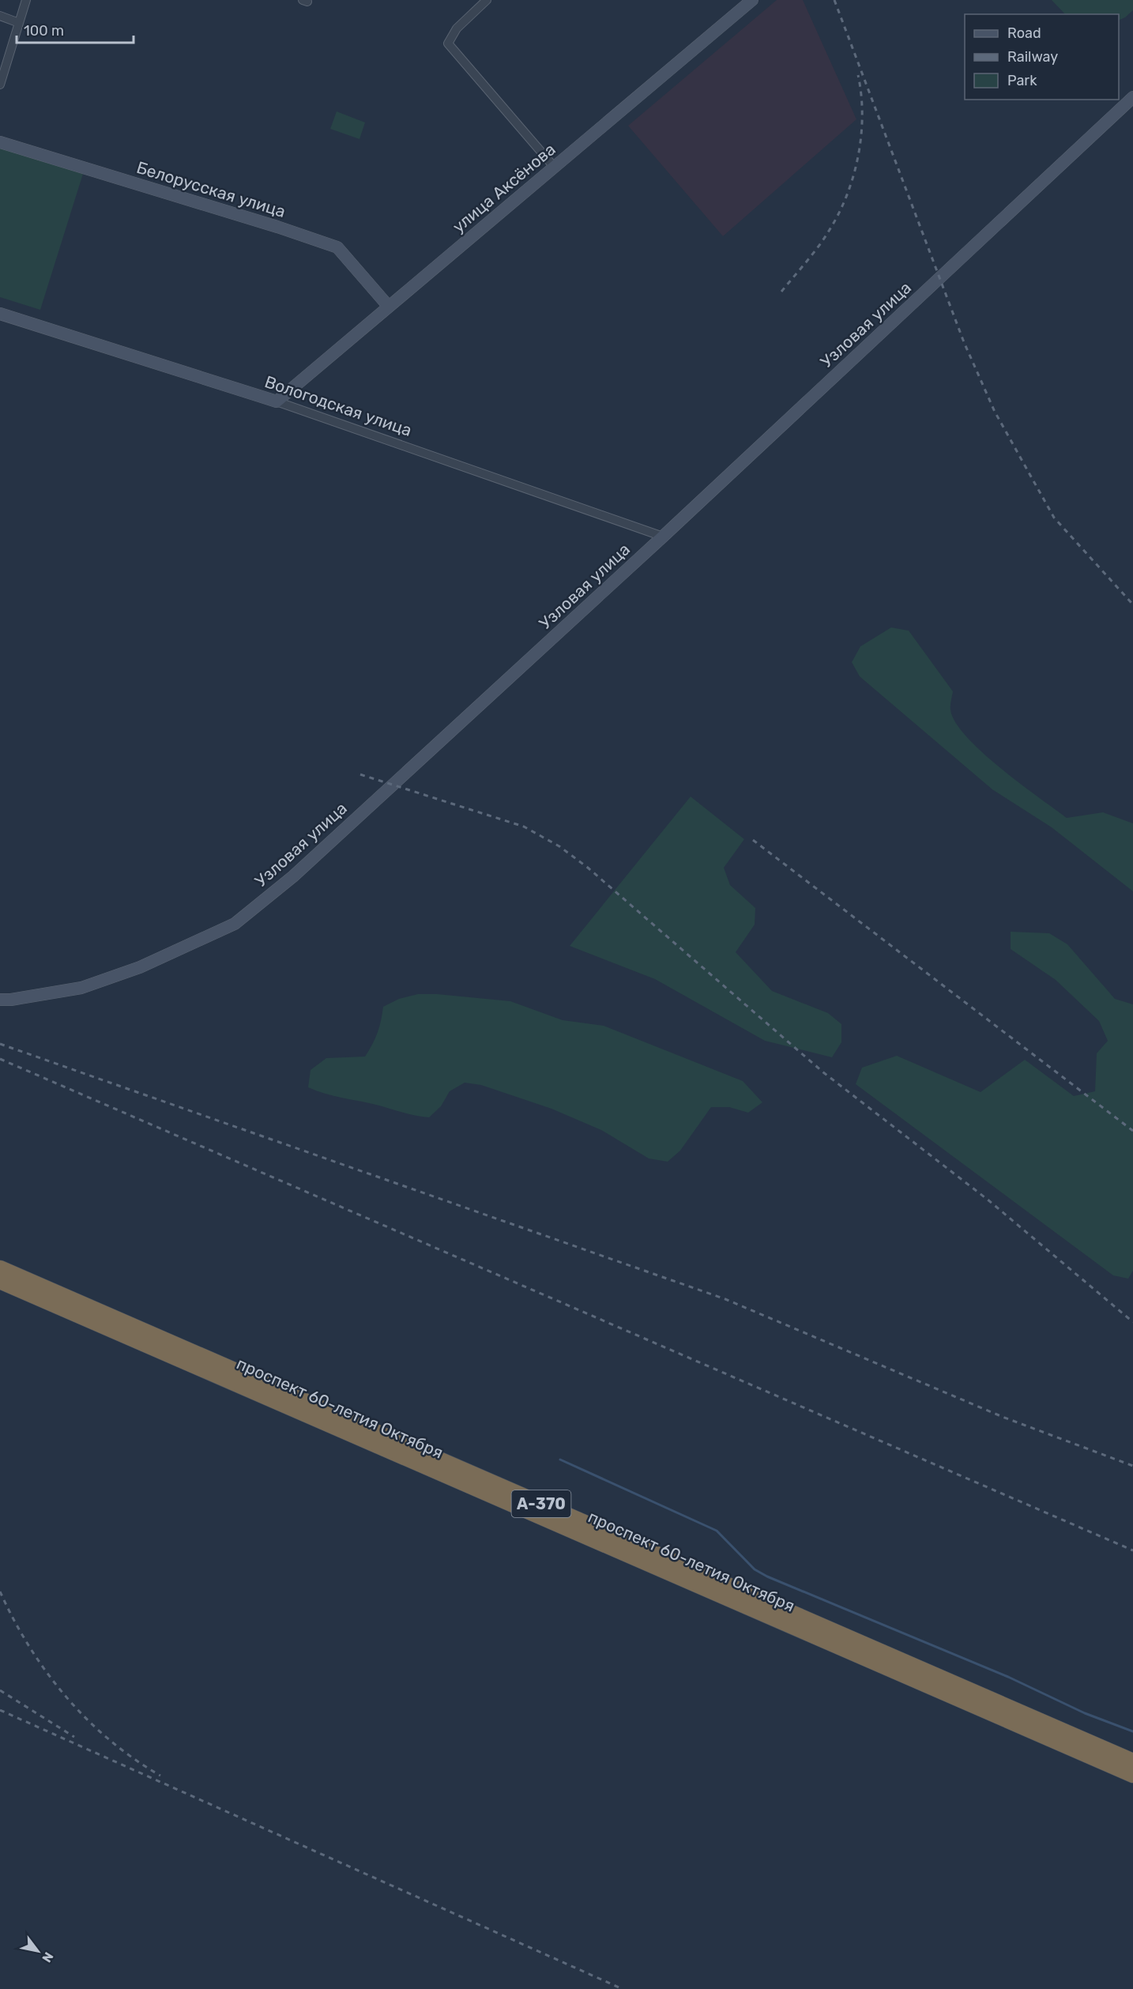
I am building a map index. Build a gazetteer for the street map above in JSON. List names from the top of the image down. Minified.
{"streets":{"highway":["проспект 60-летия Октября","А-370"],"street":["улица Аксёнова","Белорусская улица","Узловая улица","Вологодская улица"]},"crossings":[["улица Аксёнова","Белорусская улица"],["улица Аксёнова","Вологодская улица"],["Узловая улица","Вологодская улица"]],"legend":["Road","Railway","Park"],"scale_bar":"100 m","north":"bottom right"}
